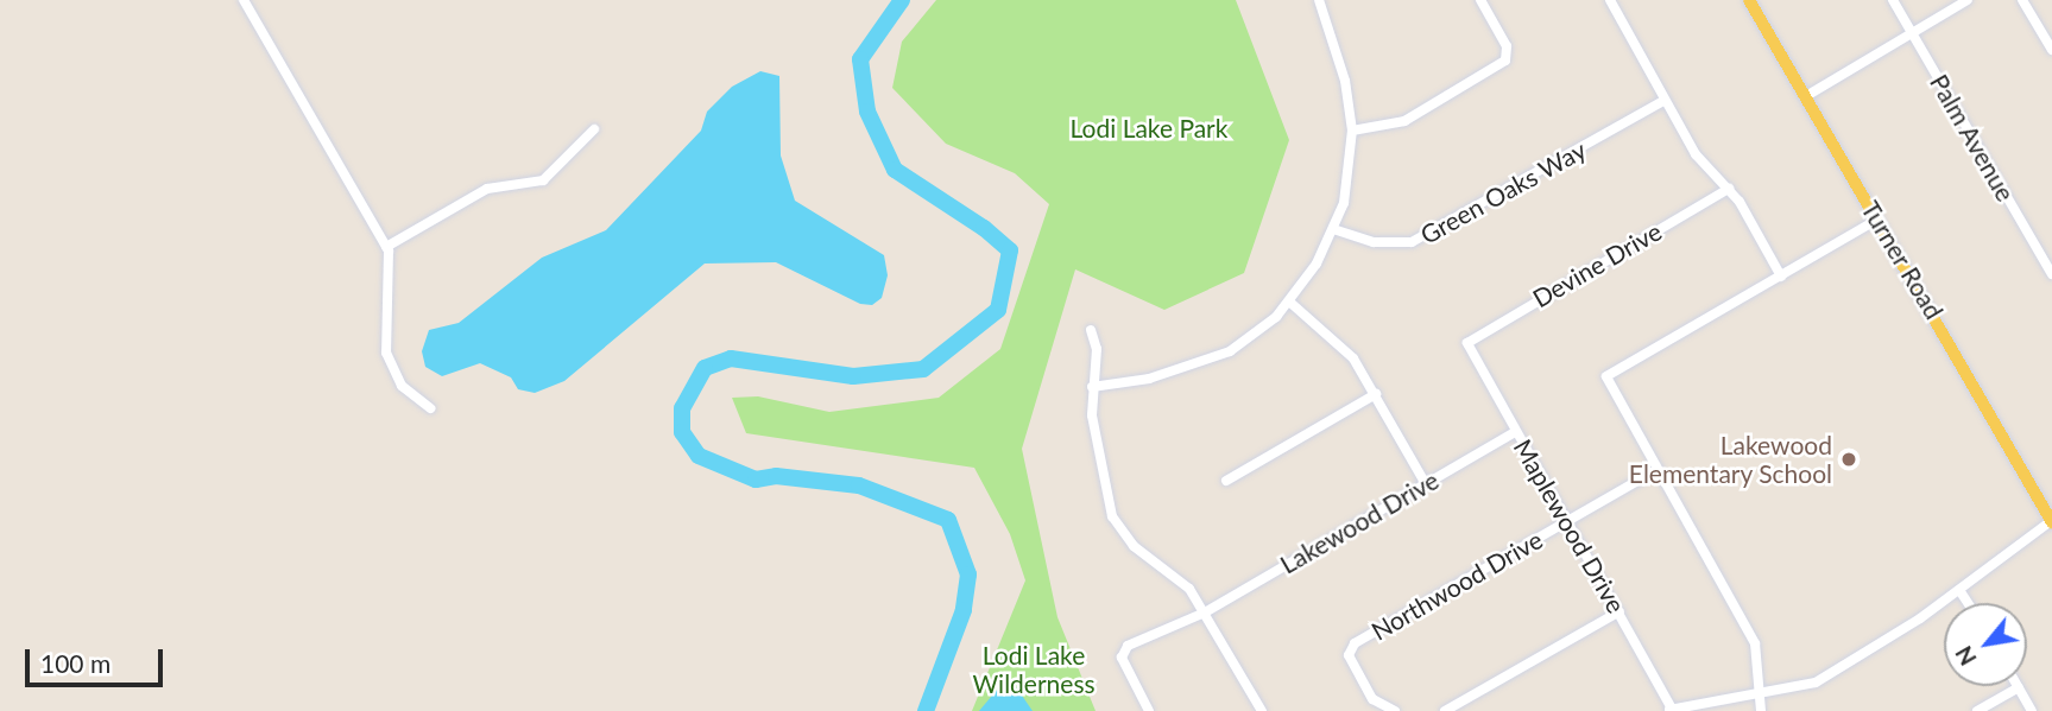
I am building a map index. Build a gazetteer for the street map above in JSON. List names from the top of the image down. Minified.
{"streets":{"main road":["Turner Road"],"street":["Palm Avenue","Green Oaks Way","Devine Drive","Lakewood Drive","Maplewood Drive","Northwood Drive"]},"crossings":[["Devine Drive","Maplewood Drive"],["Lakewood Drive","Maplewood Drive"],["Maplewood Drive","Northwood Drive"]],"parks":["Lodi Lake Park","Lodi Lake Wilderness"],"places":["Lakewood Elementary School"],"scale_bar":"100 m","north":"bottom left"}
